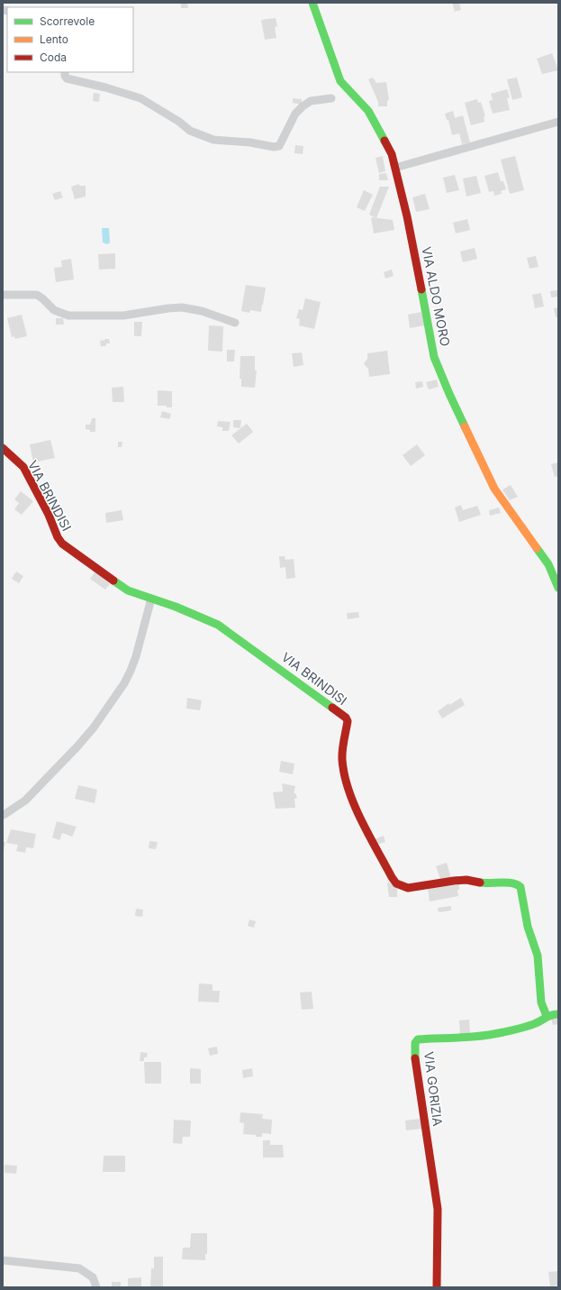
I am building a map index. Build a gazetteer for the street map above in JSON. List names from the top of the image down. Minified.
{"streets":{"street":["VIA ALDO MORO","VIA BRINDISI","VIA GORIZIA"]},"crossings":[["VIA BRINDISI","VIA GORIZIA"]],"legend":["Scorrevole","Lento","Coda"]}
